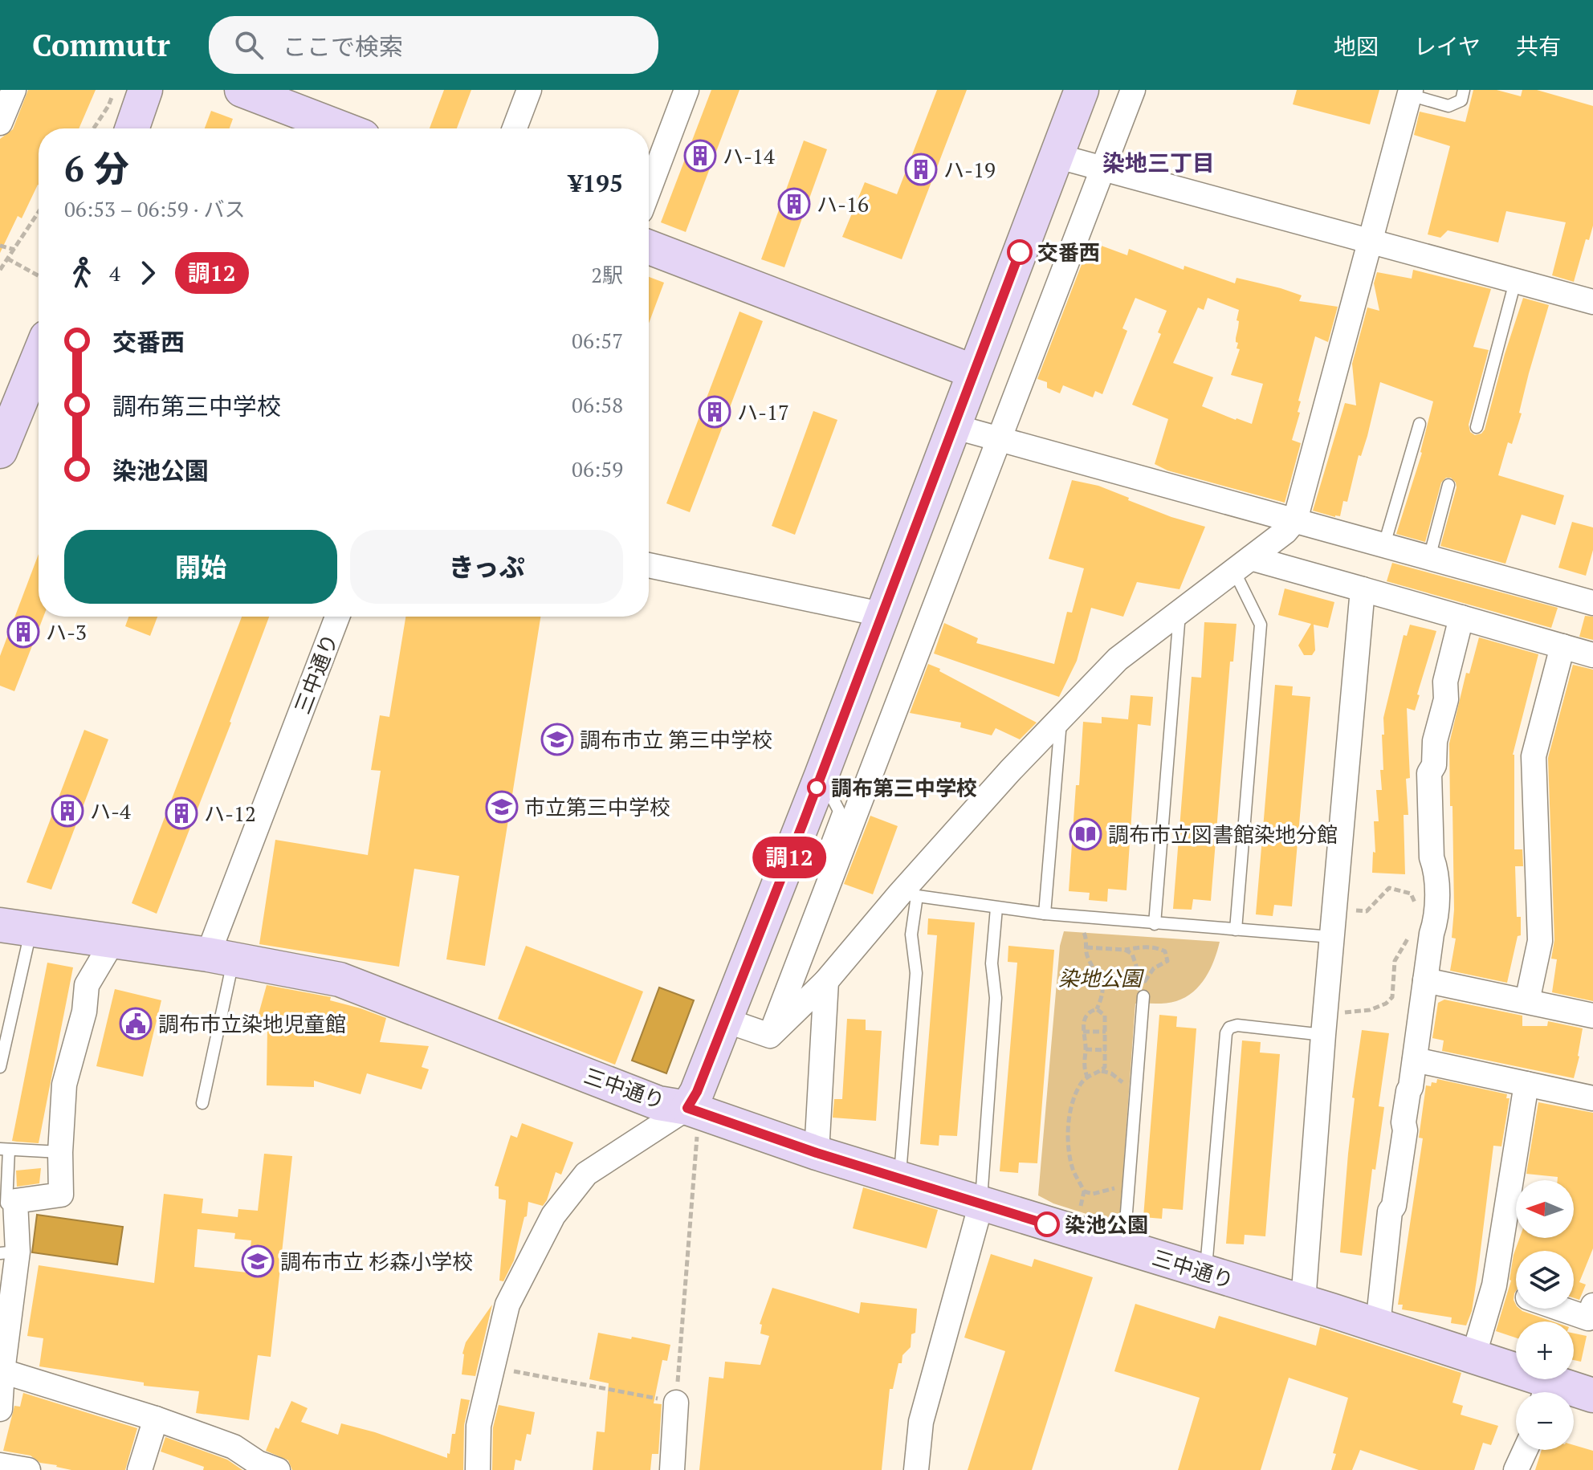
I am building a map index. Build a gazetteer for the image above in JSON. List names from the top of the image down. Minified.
{"streets":{"street":["三中通り"]},"districts":["染地三丁目"],"parks":["染地公園"],"places":{"building":["ハ-14","ハ-19","ハ-16","ハ-17","ハ-3","ハ-4","ハ-12"],"other":["交番西","調布第三中学校","染池公園"],"school or university":["調布市立 第三中学校","市立第三中学校","調布市立 杉森小学校"],"library":["調布市立図書館染地分館"],"public building":["調布市立染地児童館"]},"lines":["bus line 調12"],"north":"left","page":{"header":"Commutr","search":"ここで検索","nav":["地図","レイヤ","共有"],"on_map":"調12","heading":["6 分","06:53 – 06:59 · バス","¥195"],"legs":["4","調12","2駅"],"list":[{"name":"交番西","value":"06:57"},{"name":"調布第三中学校","value":"06:58"},{"name":"染池公園","value":"06:59"}],"buttons":["開始","きっぷ"],"map_buttons":["+","−"]}}
